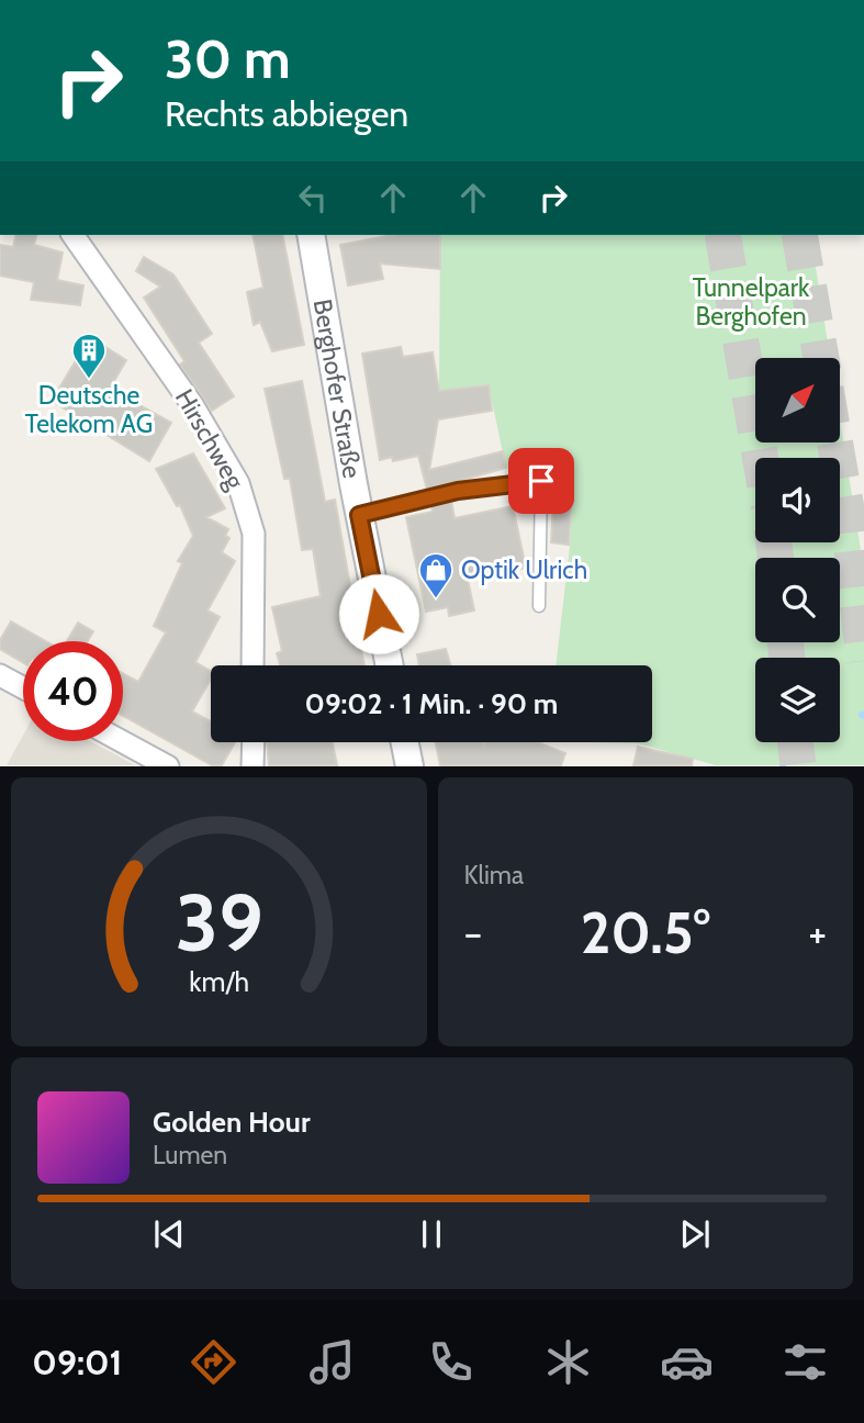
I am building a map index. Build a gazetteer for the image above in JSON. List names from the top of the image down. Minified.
{"streets":{"street":["Berghofer Straße","Hirschweg"]},"parks":["Tunnelpark Berghofen"],"places":{"building":["Deutsche Telekom AG"],"shop":["Optik Ulrich"]},"north":"top right","page":{"turn":["30 m","Rechts abbiegen"],"limit":"40","trip":"09:02 · 1 Min. · 90 m","tile":"Klima","heat":["−","20.5°","+"],"song":["Golden Hour","Lumen"],"tabs":"09:01","gauge":["39","km/h"]}}
